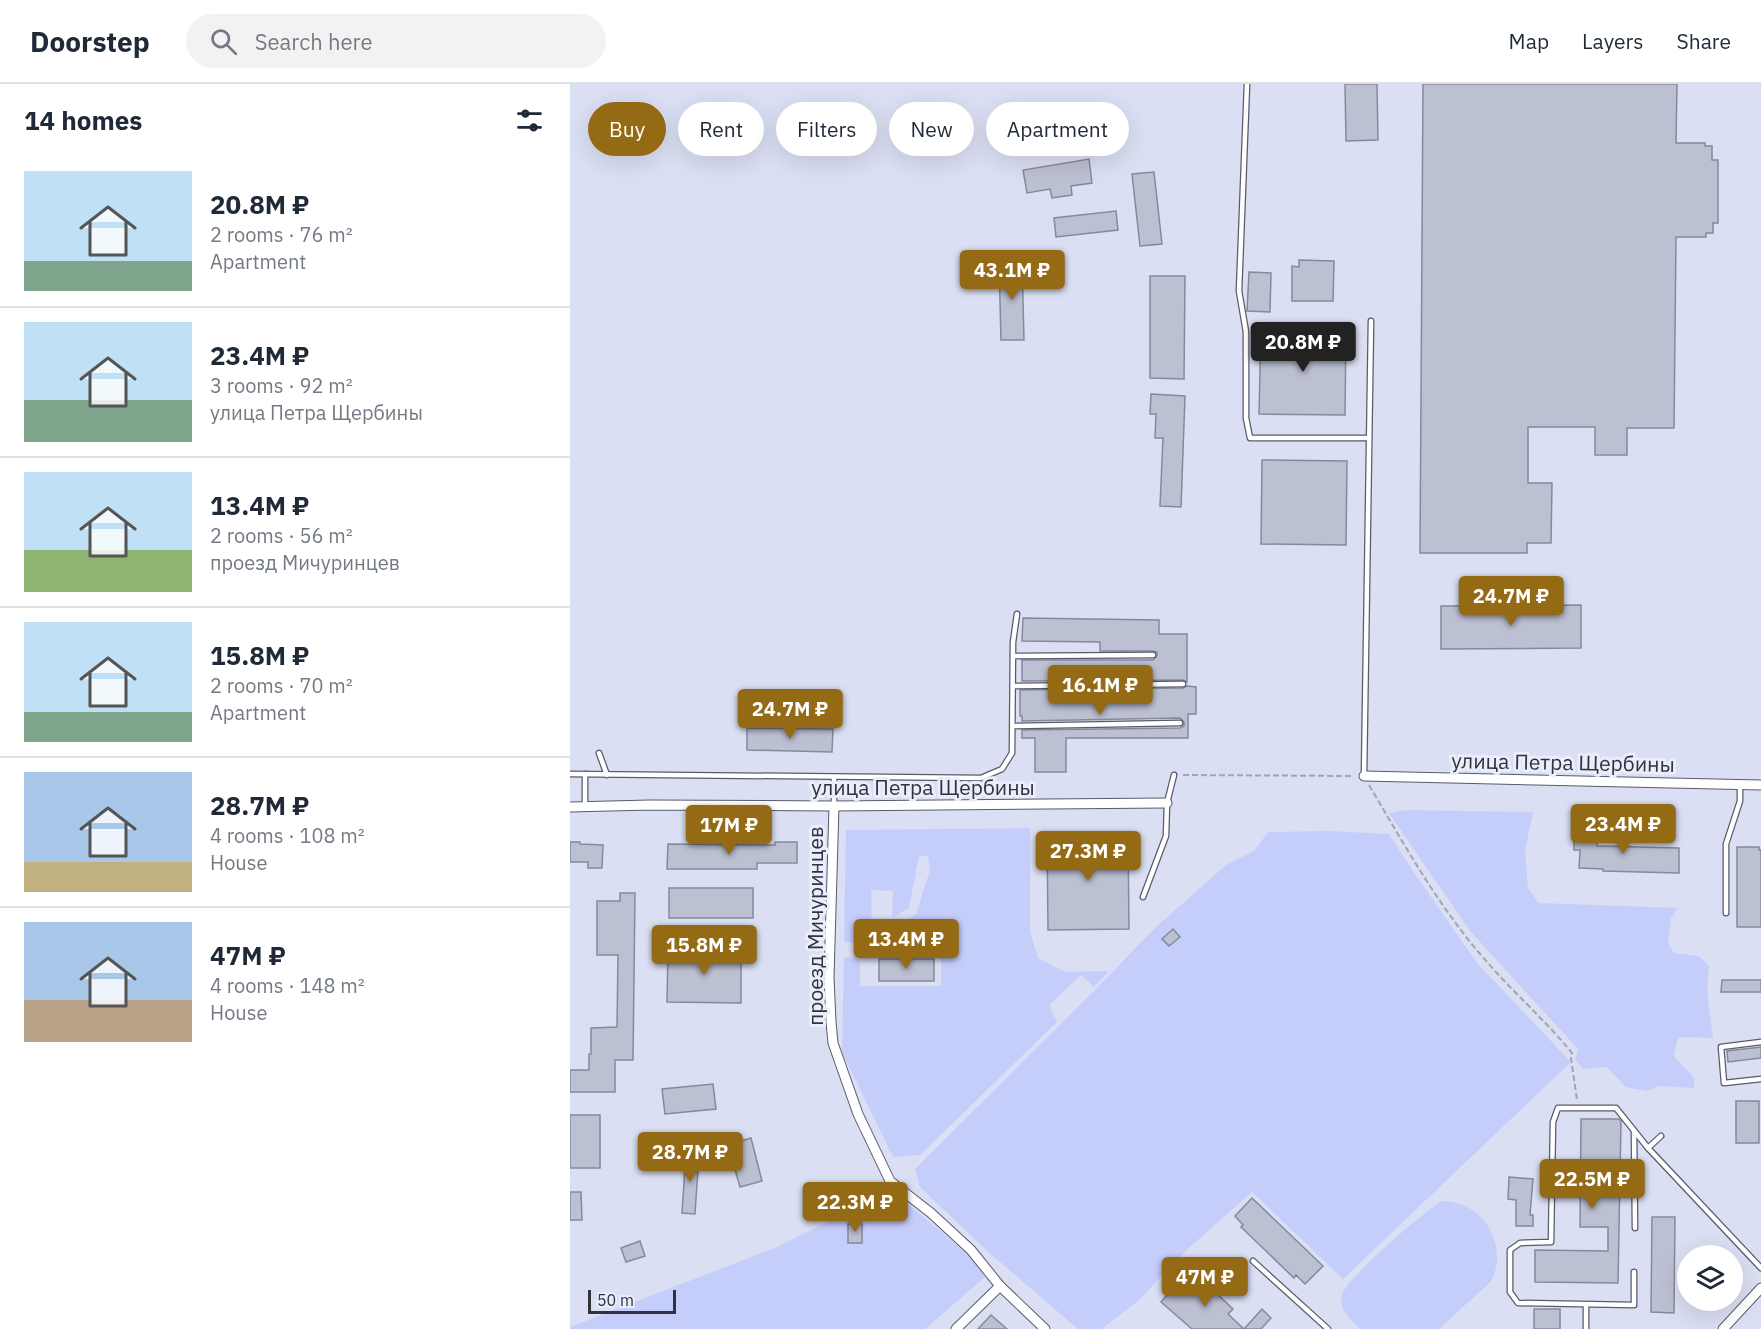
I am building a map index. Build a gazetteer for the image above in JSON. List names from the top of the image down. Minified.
{"streets":{"street":["улица Петра Щербины","проезд Мичуринцев"]},"crossings":[["улица Петра Щербины","проезд Мичуринцев"]],"scale_bar":"50 m","page":{"header":"Doorstep","search":"Search here","nav":["Map","Layers","Share"],"heading":"14 homes","chip":["Buy","Rent","Filters","New","Apartment"],"list":[{"name":"20.8M ₽","note":"2 rooms · 76 m² · Apartment"},{"name":"23.4M ₽","note":"3 rooms · 92 m² · улица Петра Щербины"},{"name":"13.4M ₽","note":"2 rooms · 56 m² · проезд Мичуринцев"},{"name":"15.8M ₽","note":"2 rooms · 70 m² · Apartment"},{"name":"28.7M ₽","note":"4 rooms · 108 m² · House"},{"name":"47M ₽","note":"4 rooms · 148 m² · House"}],"price":["43.1M ₽","20.8M ₽","24.7M ₽","16.1M ₽","24.7M ₽","23.4M ₽","17M ₽","27.3M ₽","13.4M ₽","15.8M ₽","28.7M ₽","22.5M ₽","22.3M ₽","47M ₽"],"scale":"50 m"}}
